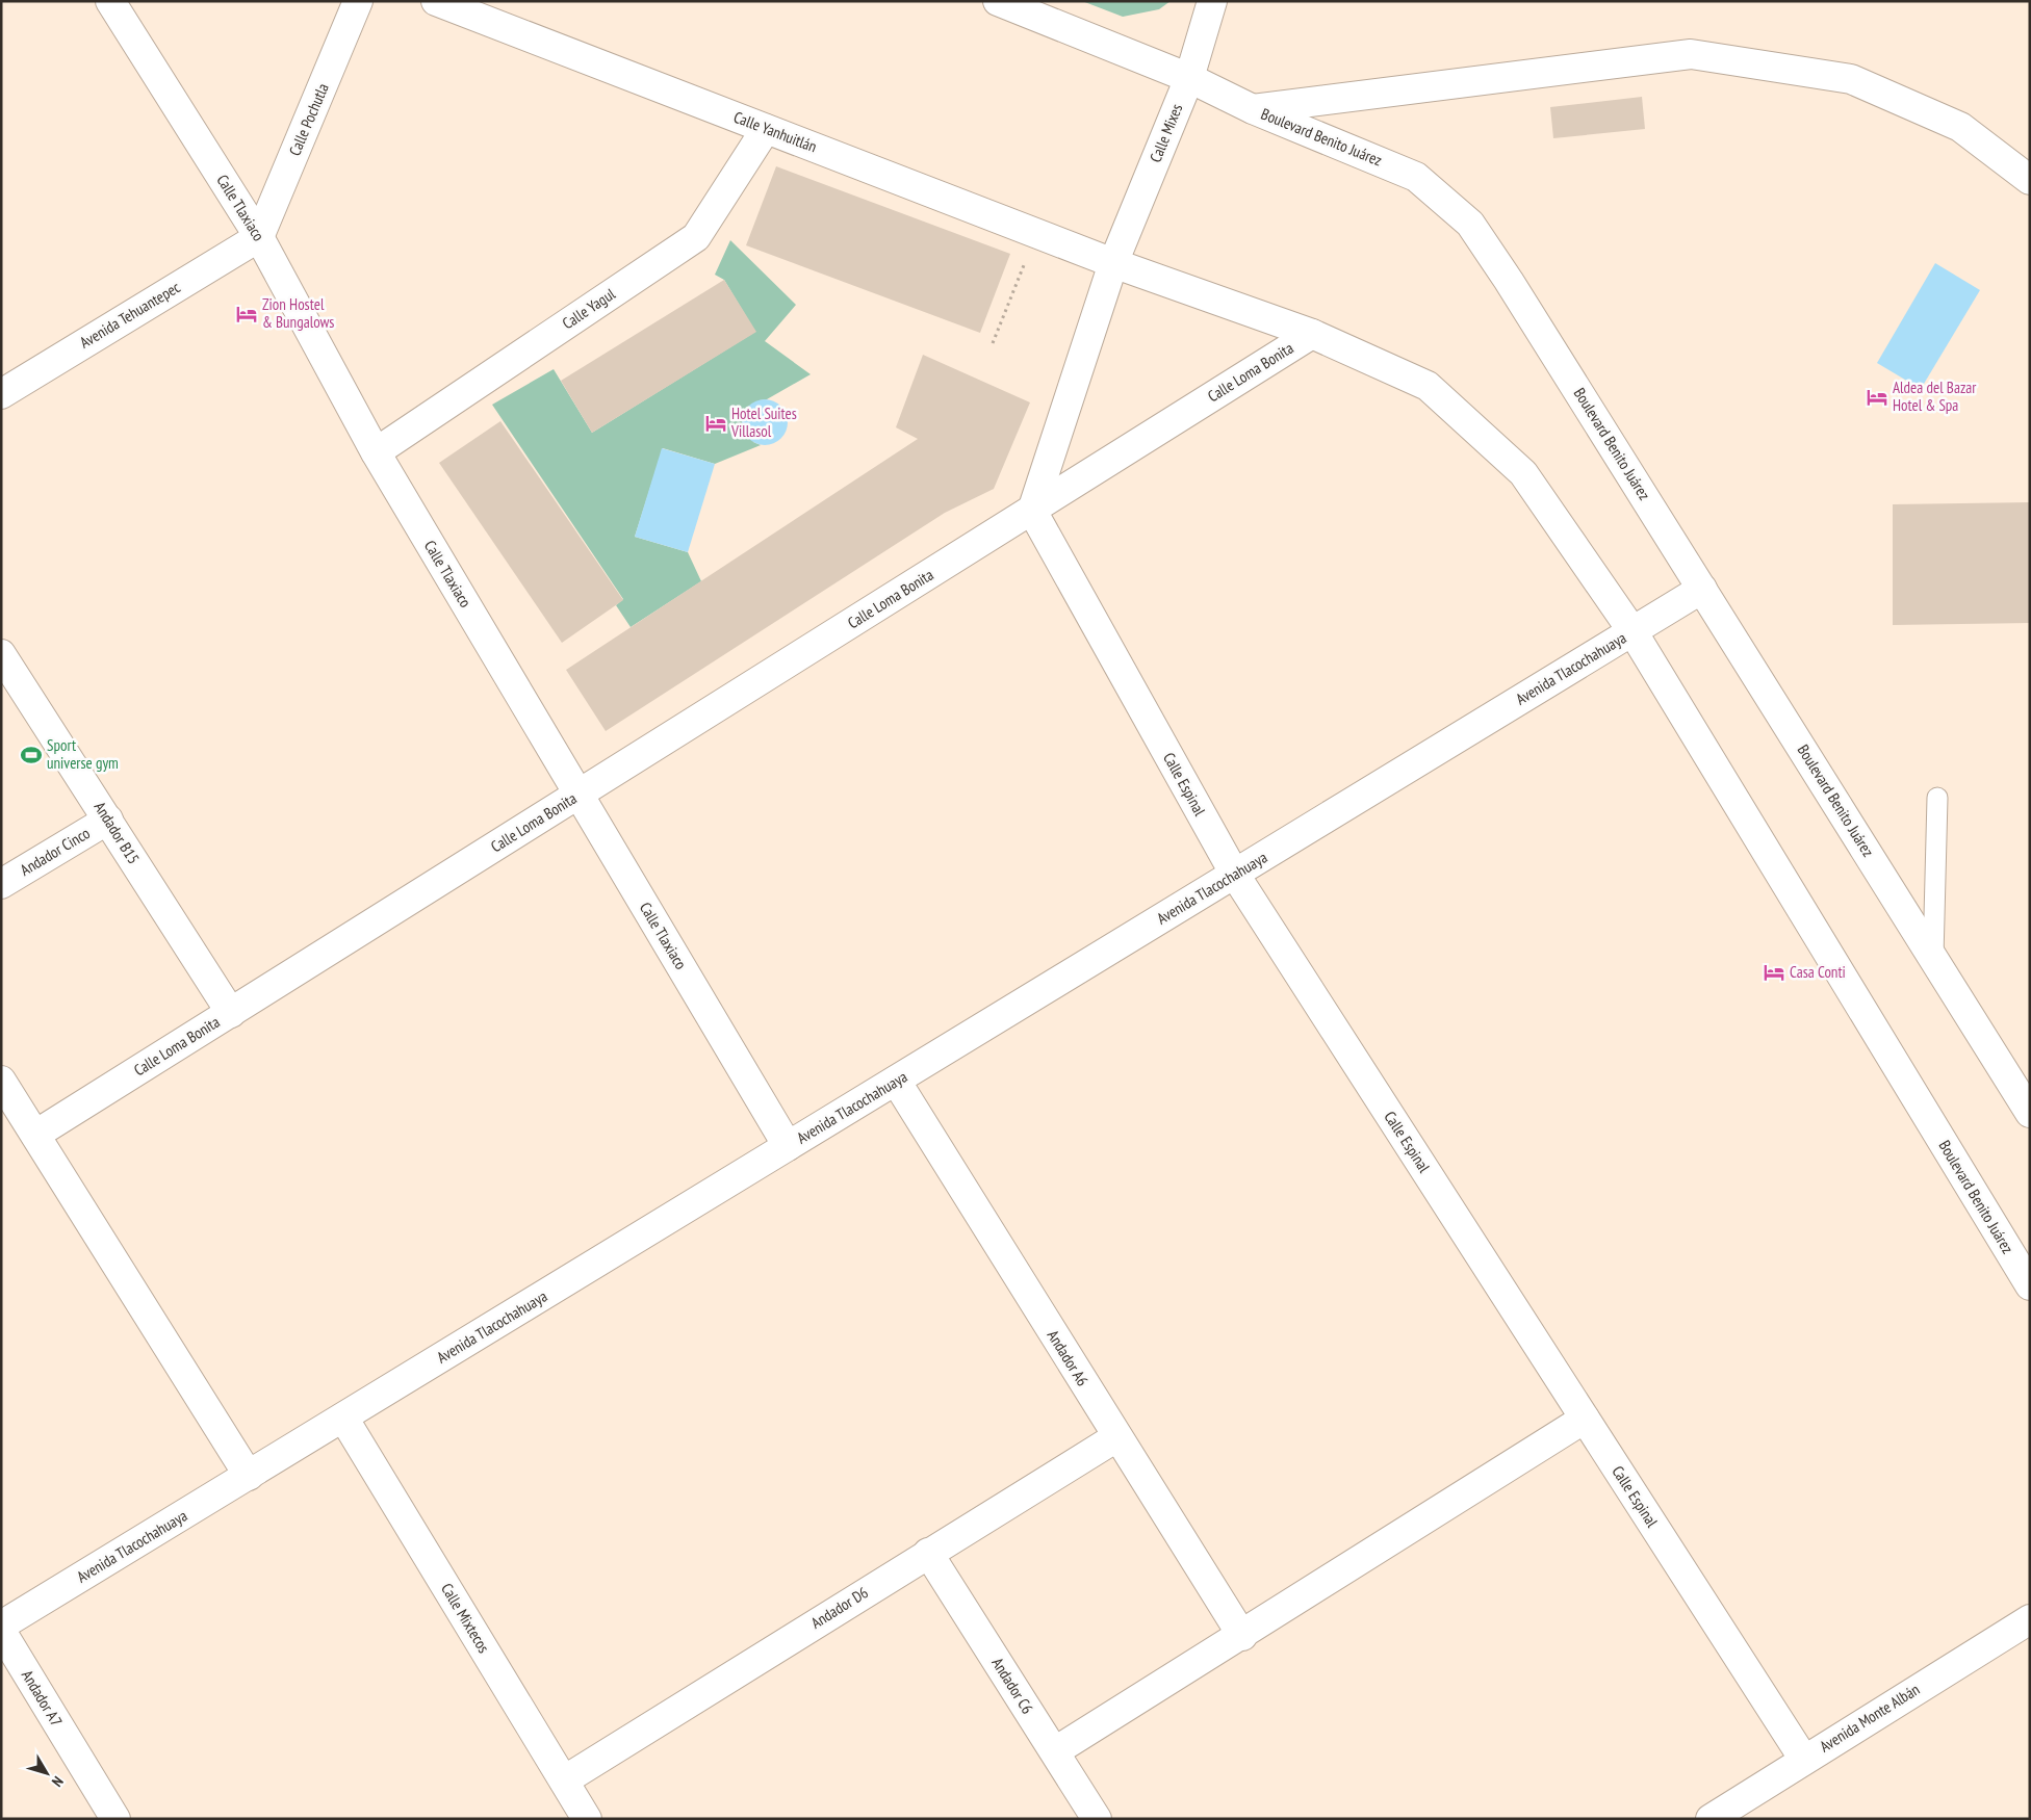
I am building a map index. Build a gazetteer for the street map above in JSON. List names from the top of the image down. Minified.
{"streets":{"street":["Calle Pochutla","Calle Yanhuitlán","Calle Mixes","Boulevard Benito Juárez","Calle Tlaxiaco","Calle Yagul","Avenida Tehuantepec","Calle Loma Bonita","Avenida Tlacochahuaya","Calle Espinal","Andador B15","Andador Cinco","Andador A6","Andador D6","Calle Mixtecos","Andador C6","Andador A7","Avenida Monte Albán"]},"crossings":[["Calle Pochutla","Calle Tlaxiaco"],["Calle Pochutla","Avenida Tehuantepec"],["Calle Yanhuitlán","Calle Mixes"],["Calle Yanhuitlán","Boulevard Benito Juárez"],["Calle Yanhuitlán","Calle Yagul"],["Calle Mixes","Boulevard Benito Juárez"],["Boulevard Benito Juárez","Calle Loma Bonita"],["Boulevard Benito Juárez","Avenida Tlacochahuaya"],["Calle Tlaxiaco","Calle Yagul"],["Calle Tlaxiaco","Avenida Tehuantepec"],["Calle Tlaxiaco","Calle Loma Bonita"],["Calle Tlaxiaco","Avenida Tlacochahuaya"],["Calle Loma Bonita","Calle Espinal"],["Calle Loma Bonita","Andador B15"],["Avenida Tlacochahuaya","Calle Espinal"],["Avenida Tlacochahuaya","Andador A6"],["Avenida Tlacochahuaya","Calle Mixtecos"],["Calle Espinal","Avenida Monte Albán"],["Andador B15","Andador Cinco"],["Andador A6","Andador D6"],["Andador D6","Calle Mixtecos"],["Andador D6","Andador C6"]],"places":{"hotel":["Zion Hostel & Bungalows","Aldea del Bazar Hotel & Spa","Hotel Suites Villasol","Casa Conti"],"sports":["Sport universe gym"]},"north":"bottom right"}
